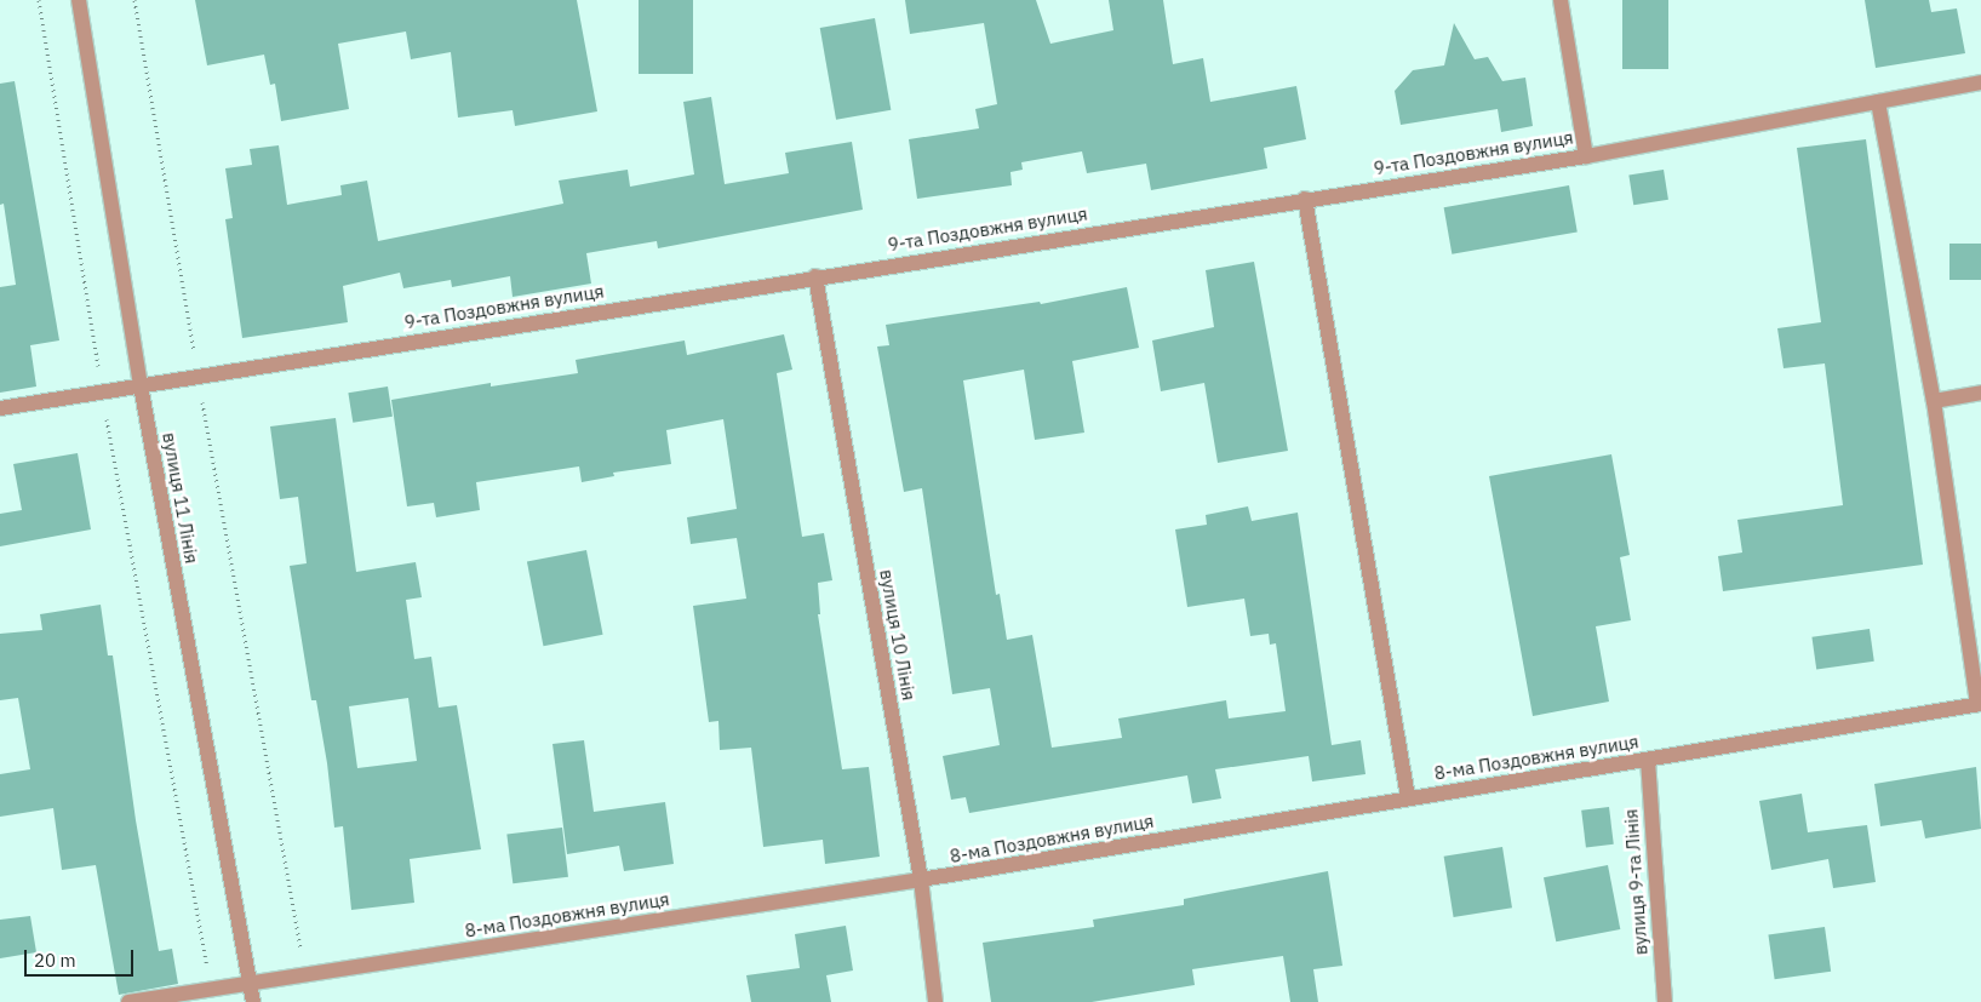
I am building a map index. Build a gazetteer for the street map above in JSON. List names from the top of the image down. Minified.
{"streets":{"street":["9-та Поздовжня вулиця","вулиця 11 Лінія","вулиця 10 Лінія","8-ма Поздовжня вулиця","вулиця 9-та Лінія"]},"crossings":[["9-та Поздовжня вулиця","вулиця 11 Лінія"],["9-та Поздовжня вулиця","вулиця 10 Лінія"],["вулиця 11 Лінія","8-ма Поздовжня вулиця"],["вулиця 10 Лінія","8-ма Поздовжня вулиця"],["8-ма Поздовжня вулиця","вулиця 9-та Лінія"]],"scale_bar":"20 m"}
